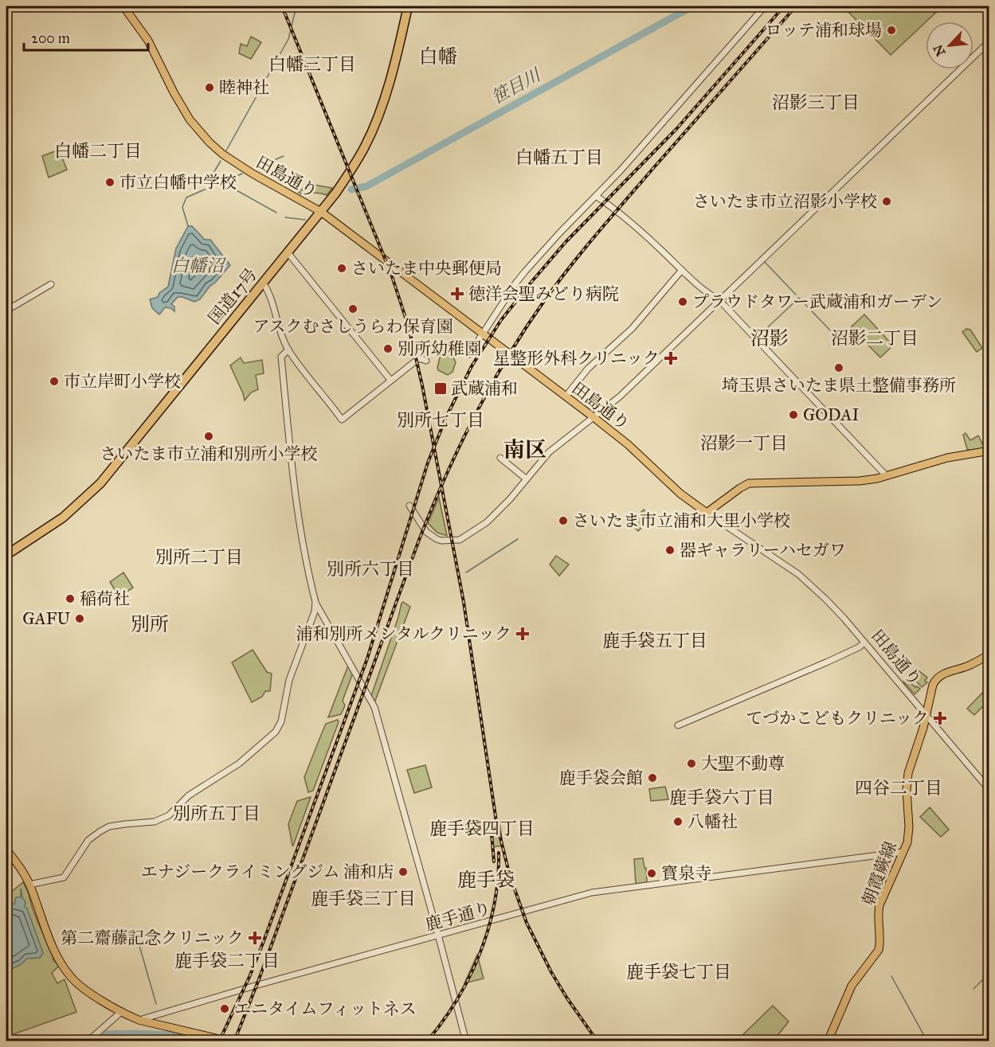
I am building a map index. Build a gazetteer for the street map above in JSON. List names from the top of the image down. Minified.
{"streets":{"highway":["国道17号"],"main road":["田島通り","朝霞蕨線"],"street":["鹿手通り"]},"crossings":[["田島通り","国道17号"],["田島通り","朝霞蕨線"],["朝霞蕨線","鹿手通り"]],"districts":["白幡","白幡三丁目","沼影三丁目","白幡二丁目","白幡五丁目","沼影二丁目","沼影","別所七丁目","沼影一丁目","南区","別所二丁目","別所六丁目","別所","鹿手袋五丁目","四谷二丁目","鹿手袋六丁目","別所五丁目","鹿手袋四丁目","鹿手袋","鹿手袋三丁目","鹿手袋二丁目","鹿手袋七丁目"],"water":["笹目川","白幡沼"],"places":{"other":["ロッテ浦和球場","睦神社","市立白幡中学校","さいたま市立沼影小学校","さいたま中央郵便局","プラウドタワー武蔵浦和ガーデン","アスクむさしうらわ保育園","別所幼稚園","埼玉県さいたま県土整備事務所","市立岸町小学校","GODAI","さいたま市立浦和別所小学校","さいたま市立浦和大里小学校","器ギャラリーハセガワ","稲荷社","GAFU","大聖不動尊","鹿手袋会館","八幡社","エナジークライミングジム 浦和店","寳泉寺","エニタイムフィットネス"],"health":["徳洋会聖みどり病院","星整形外科クリニック","浦和別所メンタルクリニック","てづかこどもクリニック","第二齋藤記念クリニック"],"transit":["武蔵浦和"]},"scale_bar":"200 m","north":"bottom left"}
